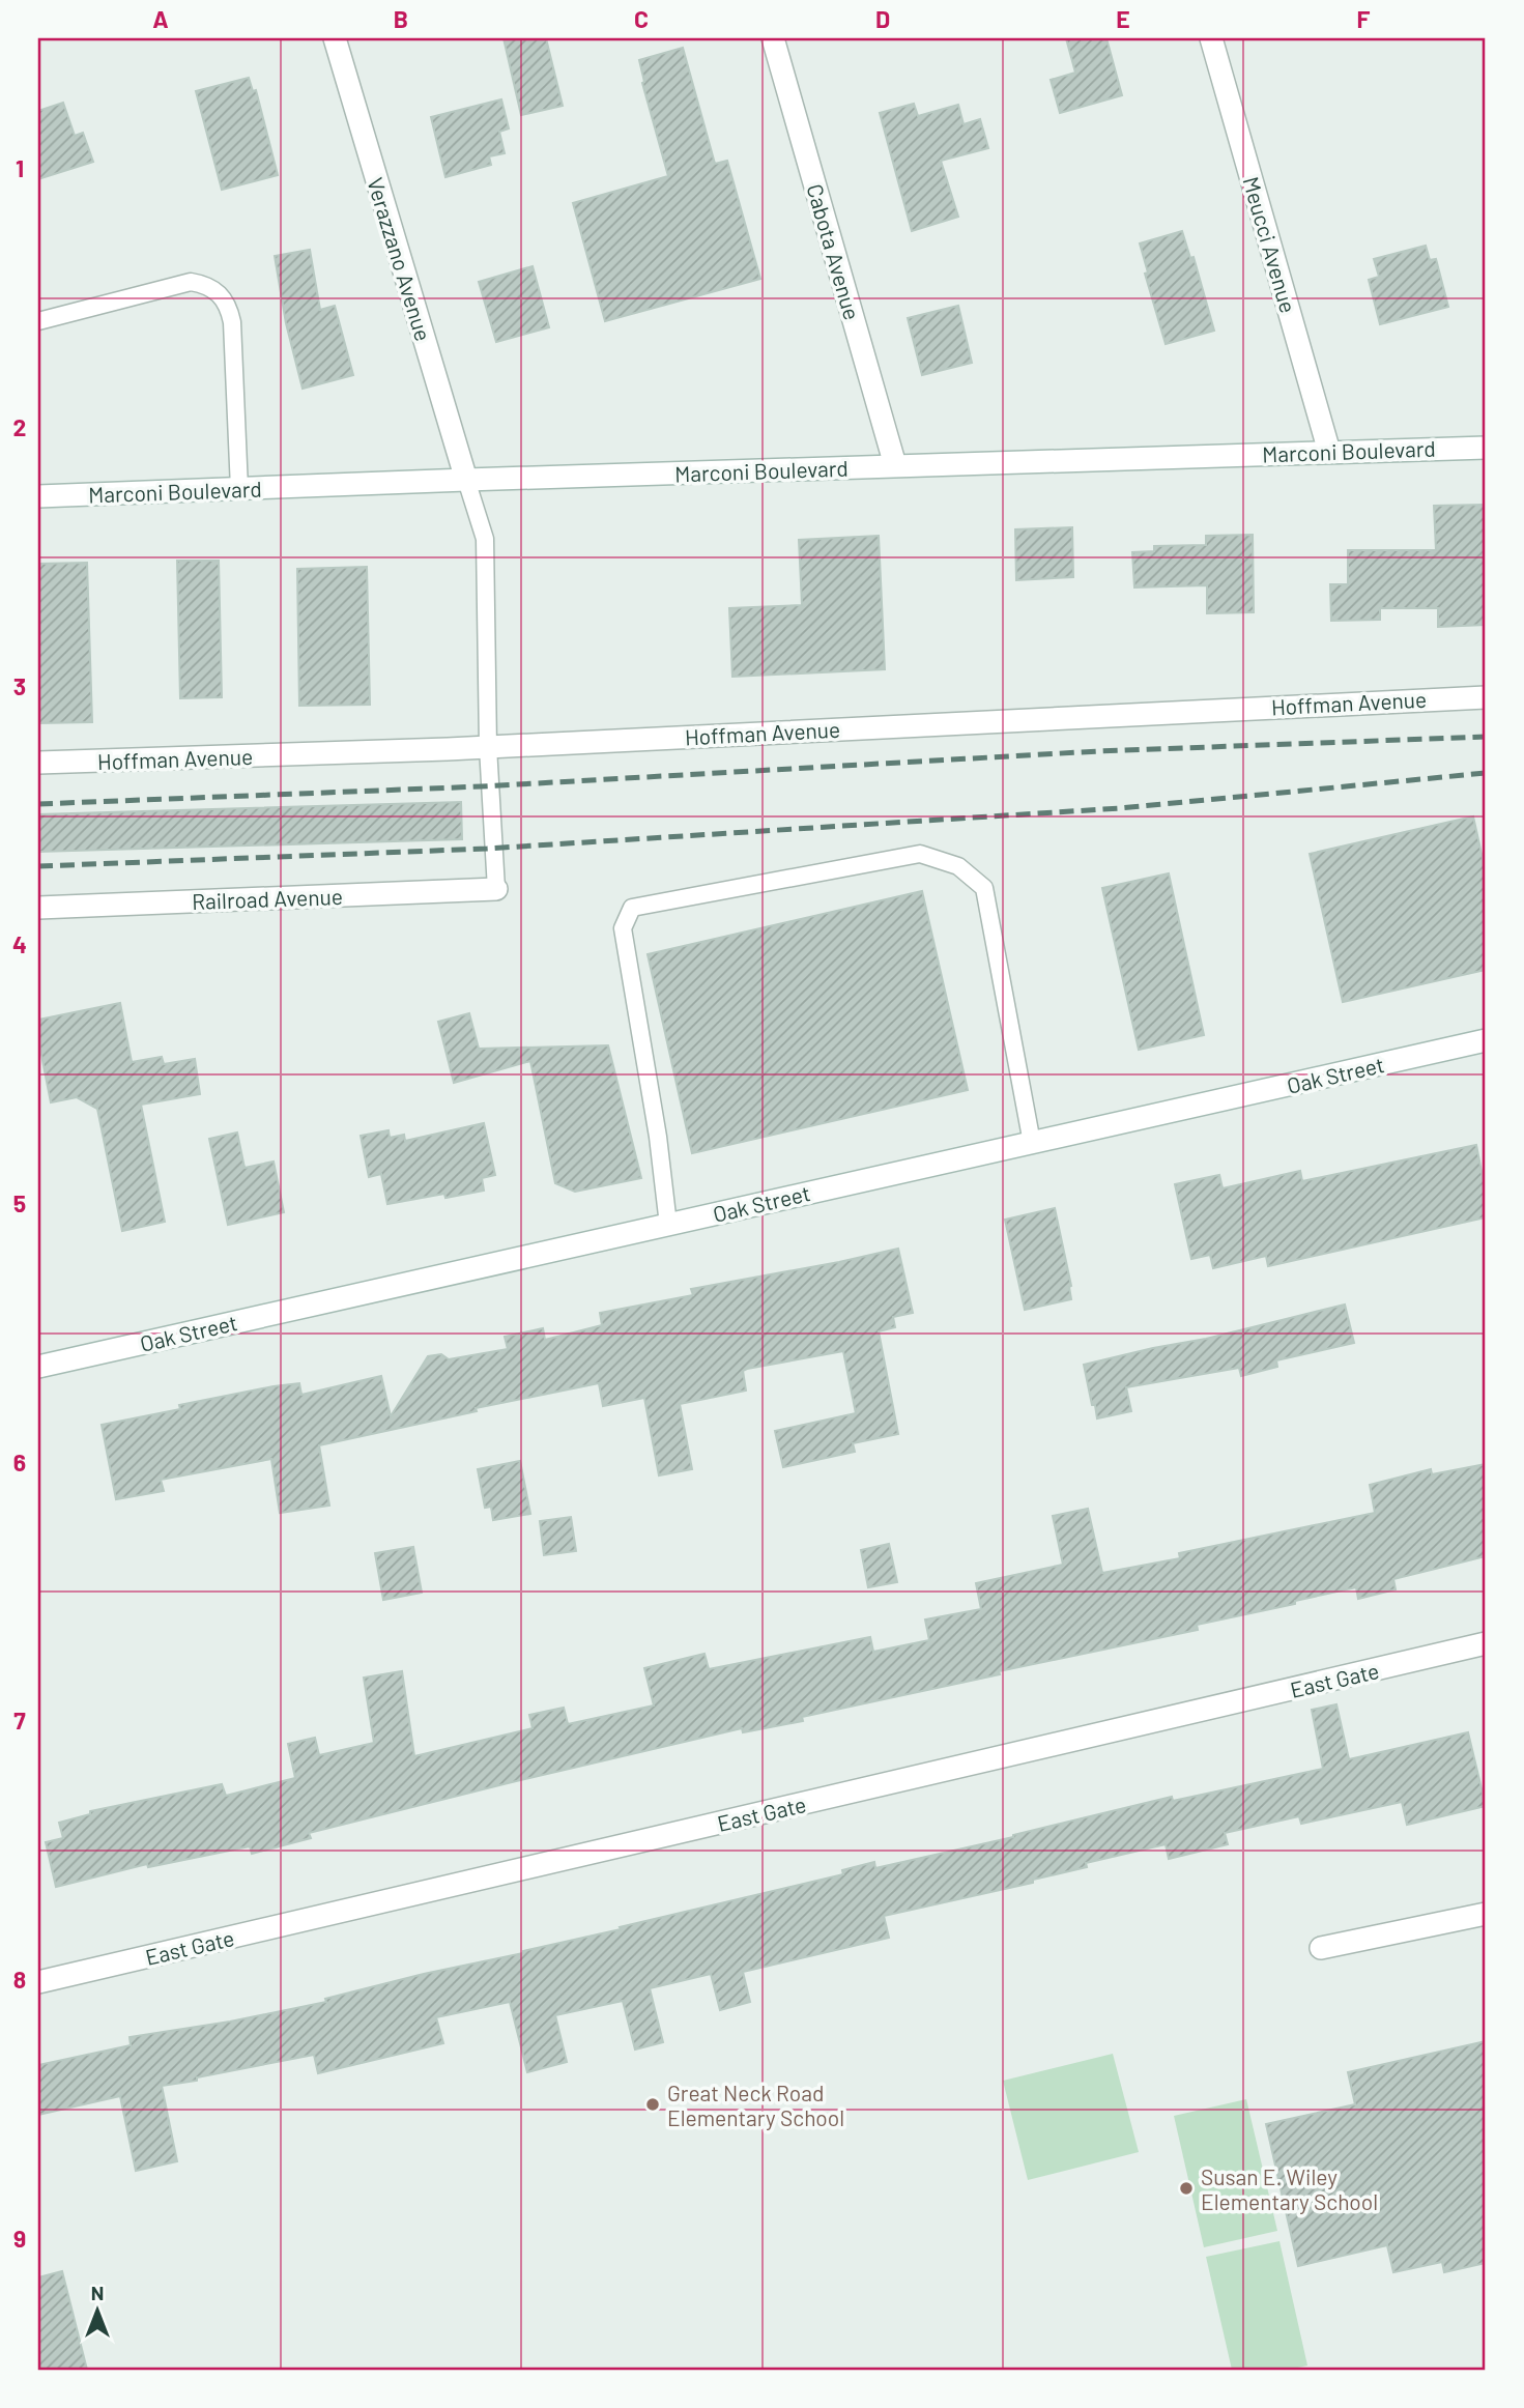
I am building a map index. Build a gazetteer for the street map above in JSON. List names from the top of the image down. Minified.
{"streets":{"street":["Meucci Avenue","Cabota Avenue","Verazzano Avenue","Marconi Boulevard","Hoffman Avenue","Railroad Avenue","Oak Street","East Gate"]},"crossings":[["Meucci Avenue","Marconi Boulevard"],["Cabota Avenue","Marconi Boulevard"],["Verazzano Avenue","Marconi Boulevard"]],"places":["Great Neck Road Elementary School","Susan E. Wiley Elementary School"],"north":"top","grid":{"columns":["A","B","C","D","E","F"],"rows":["1","2","3","4","5","6","7","8","9"]}}
